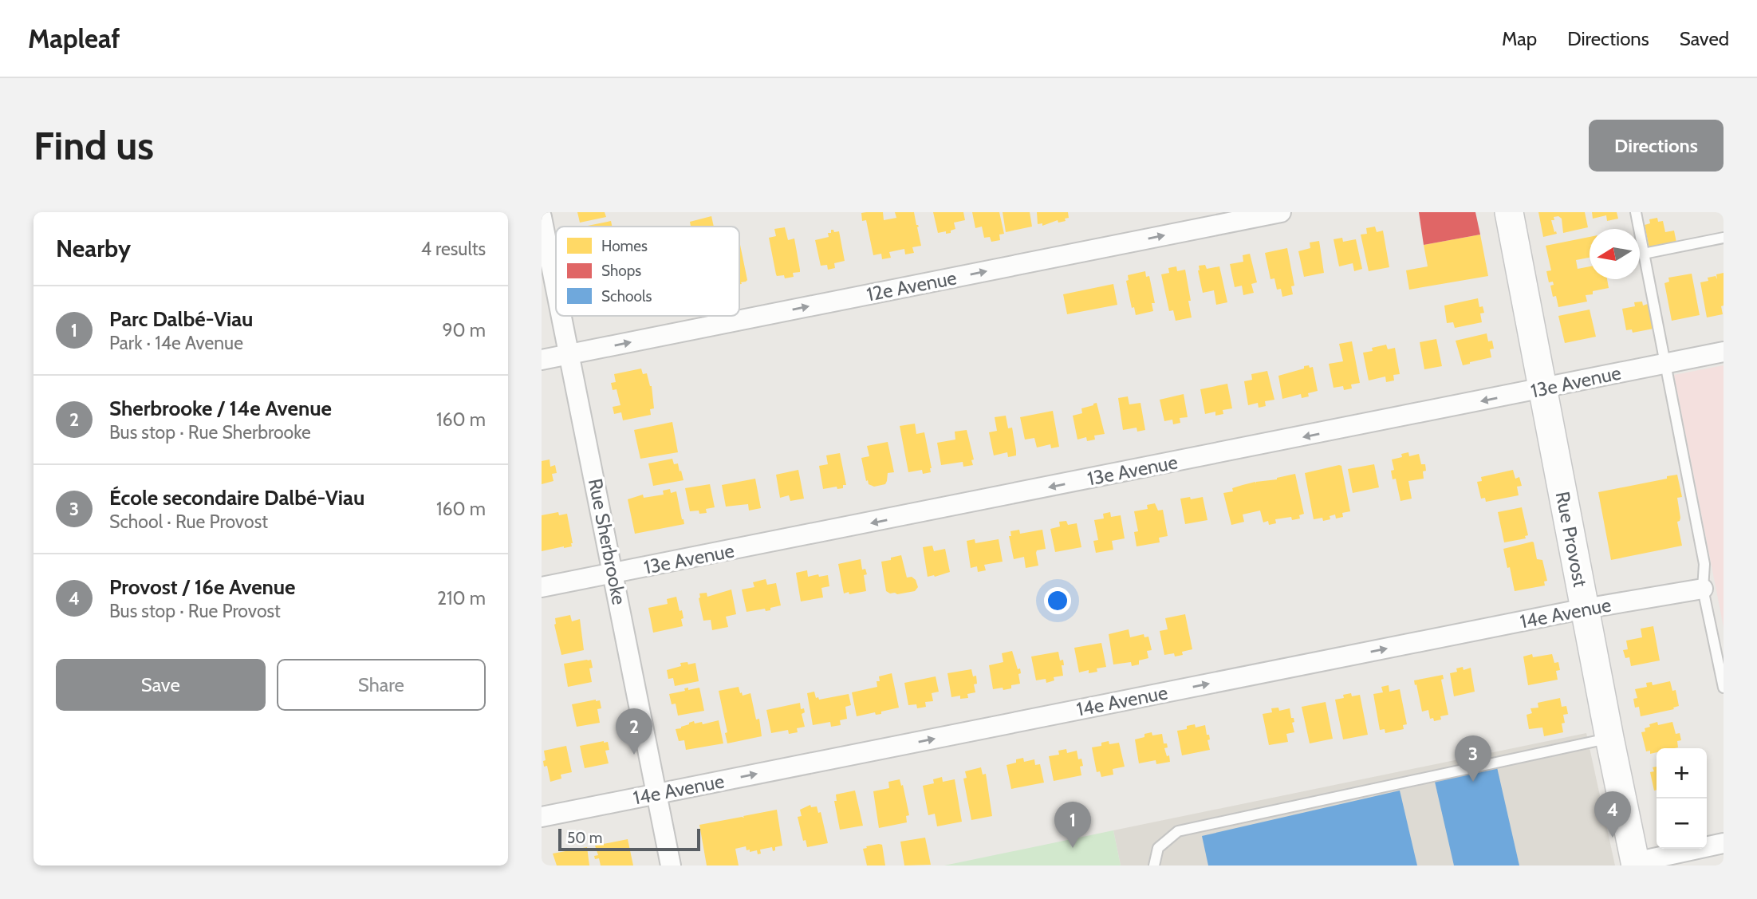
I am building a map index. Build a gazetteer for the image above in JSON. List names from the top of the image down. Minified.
{"streets":{"street":["12e Avenue","13e Avenue","Rue Provost","Rue Sherbrooke","14e Avenue"]},"crossings":[["12e Avenue","Rue Sherbrooke"],["13e Avenue","Rue Provost"],["13e Avenue","Rue Sherbrooke"],["Rue Provost","14e Avenue"],["Rue Sherbrooke","14e Avenue"]],"one_way":["12e Avenue","13e Avenue","14e Avenue"],"legend":["Homes","Shops","Schools"],"scale_bar":"50 m","north":"left","page":{"header":"Mapleaf","nav":["Map","Directions","Saved"],"buttons":["Directions",["Save","Share"]],"title":"Find us","heading":["Nearby","4 results"],"list":[{"mark":"1","name":"Parc Dalbé-Viau","note":"Park · 14e Avenue","value":"90 m"},{"mark":"2","name":"Sherbrooke / 14e Avenue","note":"Bus stop · Rue Sherbrooke","value":"160 m"},{"mark":"3","name":"École secondaire Dalbé-Viau","note":"School · Rue Provost","value":"160 m"},{"mark":"4","name":"Provost / 16e Avenue","note":"Bus stop · Rue Provost","value":"210 m"}],"pins":["2","3","4","1"],"map_buttons":["+","−"],"scale":"50 m"}}
